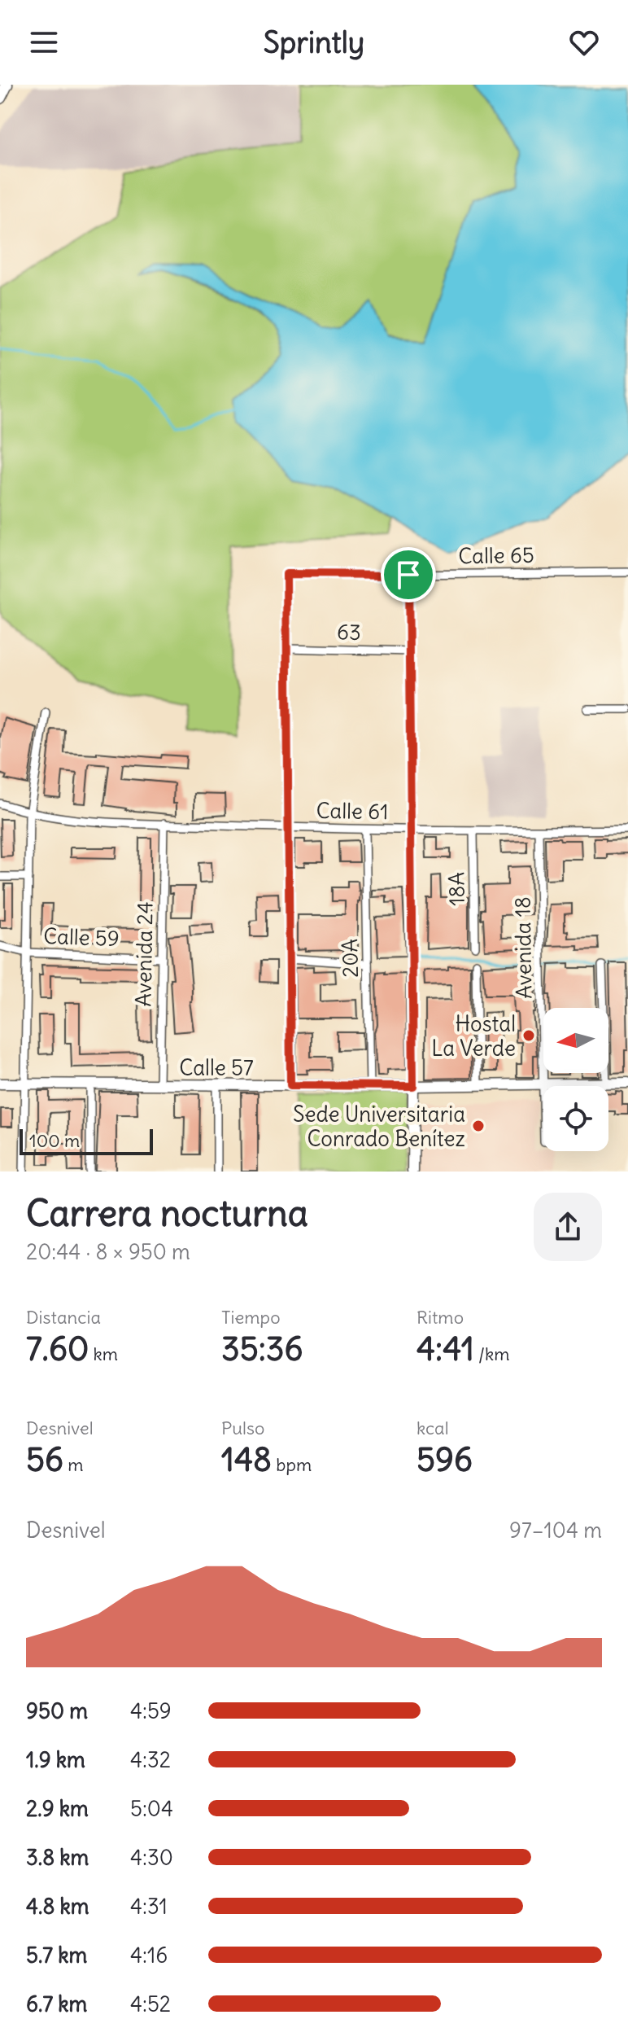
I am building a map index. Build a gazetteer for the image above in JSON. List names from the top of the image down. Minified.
{"streets":{"street":["Calle 65","63","Calle 61","18A","Calle 59","Avenida 18","Avenida 24","20A","Calle 57"]},"crossings":[["Calle 65","63"],["Calle 61","18A"],["Calle 61","Avenida 18"],["Calle 61","Avenida 24"],["Calle 61","20A"],["Calle 59","Avenida 24"],["Avenida 18","Calle 57"],["Avenida 24","Calle 57"],["20A","Calle 57"]],"places":["Hostal La Verde","Sede Universitaria Conrado Benítez"],"scale_bar":"100 m","north":"left","page":{"header":"Sprintly","scale":"100 m","heading":["Carrera nocturna","20:44 · 8 × 950 m"],"stats":[["Distancia","7.60 km"],["Tiempo","35:36"],["Ritmo","4:41 /km"],["Desnivel","56 m"],["Pulso","148 bpm"],["kcal","596"]],"chart":["Desnivel","97–104 m"],"list":[{"name":"950 m","note":"4:59"},{"name":"1.9 km","note":"4:32"},{"name":"2.9 km","note":"5:04"},{"name":"3.8 km","note":"4:30"},{"name":"4.8 km","note":"4:31"},{"name":"5.7 km","note":"4:16"},{"name":"6.7 km","note":"4:52"}]}}
